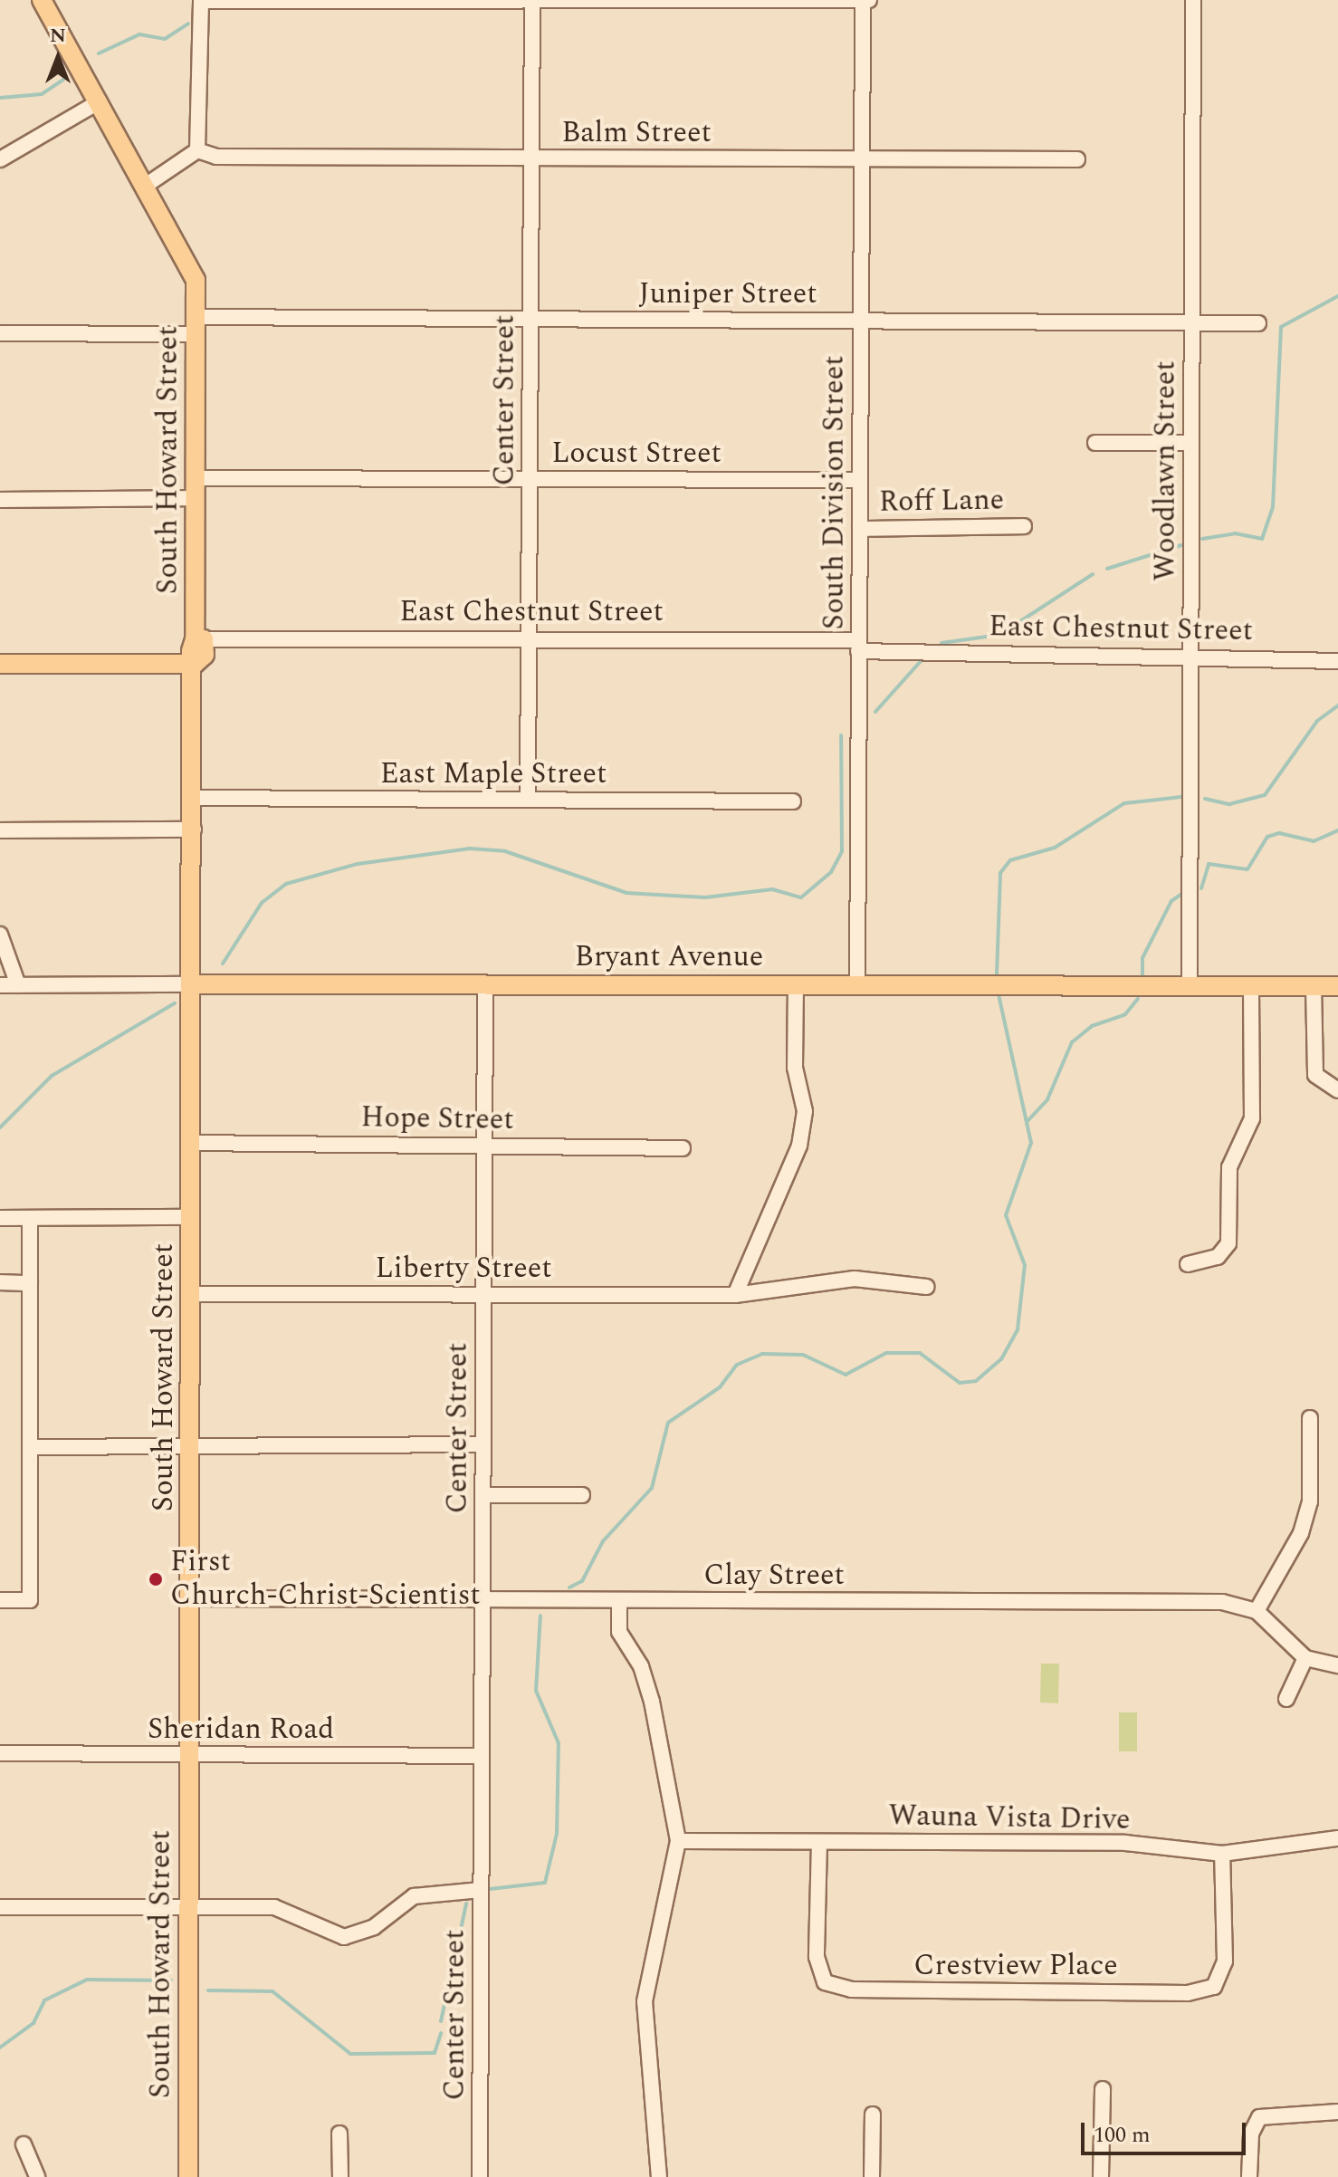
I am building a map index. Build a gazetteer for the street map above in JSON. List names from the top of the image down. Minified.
{"streets":{"main road":["South Howard Street","Bryant Avenue"],"street":["Balm Street","Juniper Street","Center Street","Locust Street","Woodlawn Street","South Division Street","Roff Lane","East Chestnut Street","East Maple Street","Hope Street","Liberty Street","Clay Street","Sheridan Road","Wauna Vista Drive","Crestview Place"]},"crossings":[["Balm Street","Center Street"],["Balm Street","South Division Street"],["Juniper Street","Center Street"],["Juniper Street","South Howard Street"],["Juniper Street","Woodlawn Street"],["Juniper Street","South Division Street"],["Center Street","Locust Street"],["Center Street","East Chestnut Street"],["Center Street","East Maple Street"],["Center Street","Bryant Avenue"],["Center Street","Hope Street"],["Center Street","Liberty Street"],["Center Street","Clay Street"],["Center Street","Sheridan Road"],["Locust Street","South Howard Street"],["Locust Street","South Division Street"],["South Howard Street","East Chestnut Street"],["South Howard Street","East Maple Street"],["South Howard Street","Bryant Avenue"],["South Howard Street","Hope Street"],["South Howard Street","Liberty Street"],["South Howard Street","Clay Street"],["South Howard Street","Sheridan Road"],["Woodlawn Street","East Chestnut Street"],["Woodlawn Street","Bryant Avenue"],["South Division Street","Roff Lane"],["South Division Street","East Chestnut Street"],["South Division Street","Bryant Avenue"],["Wauna Vista Drive","Crestview Place"]],"places":["First Church-Christ-Scientist"],"scale_bar":"100 m","north":"top"}
